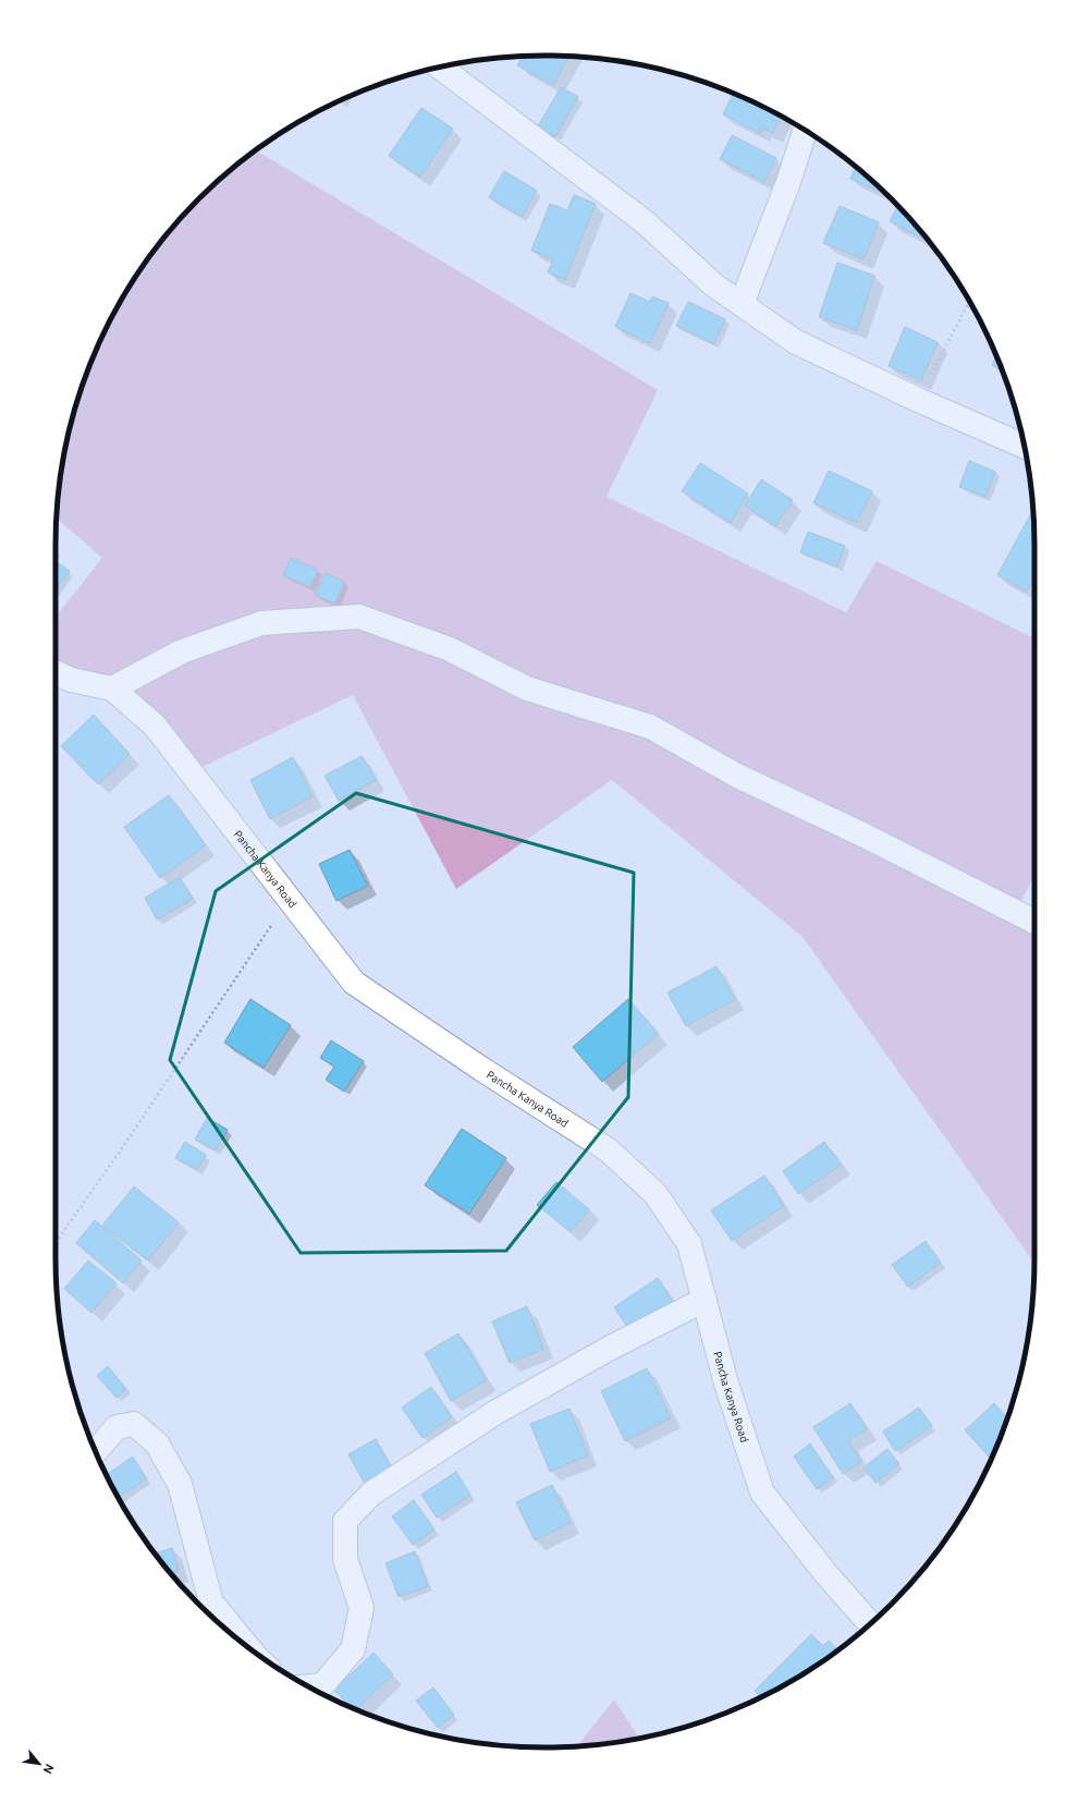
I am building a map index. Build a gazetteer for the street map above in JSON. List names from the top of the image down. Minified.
{"streets":{"street":["Pancha Kanya Road"]},"north":"bottom right"}
